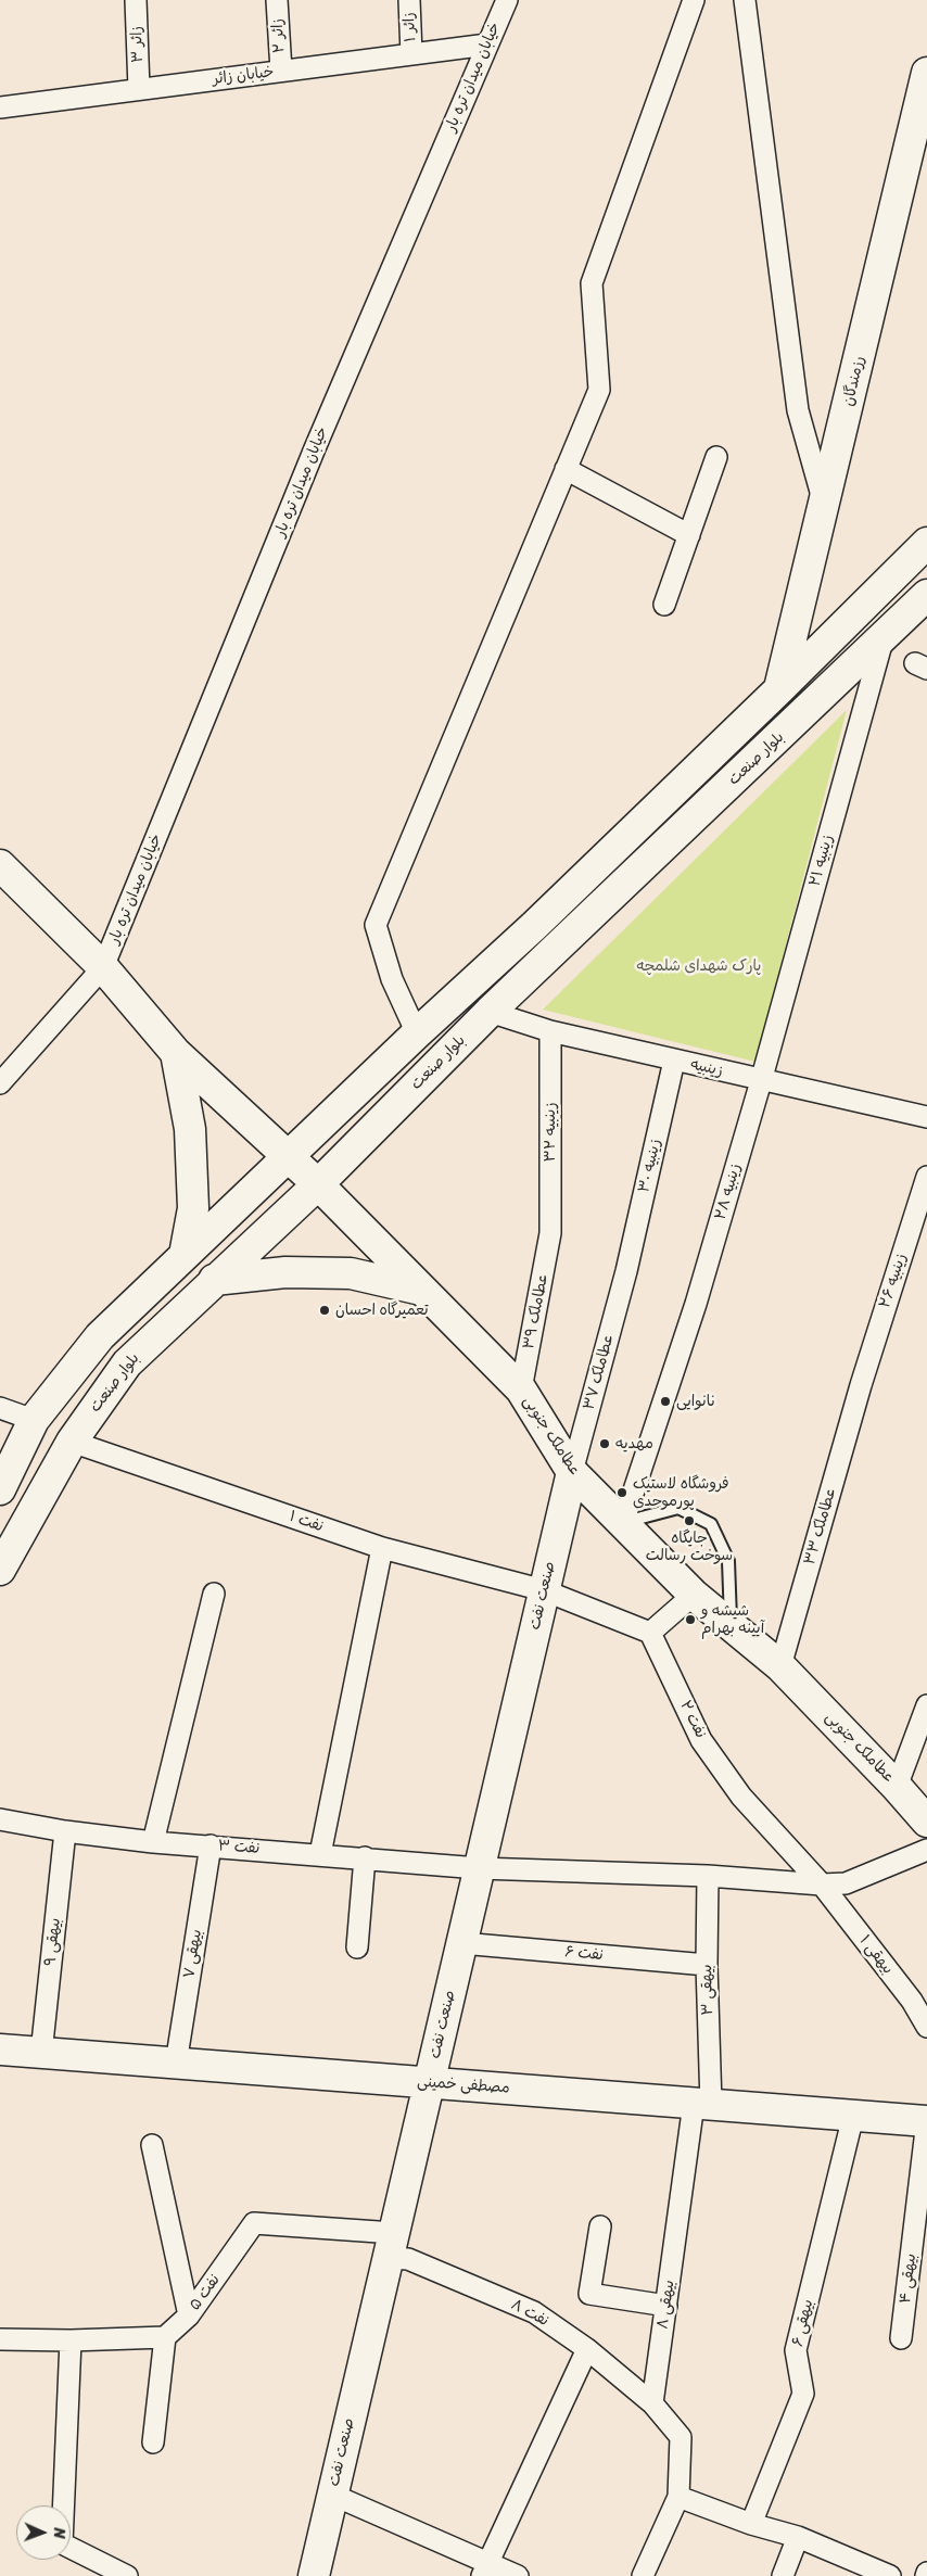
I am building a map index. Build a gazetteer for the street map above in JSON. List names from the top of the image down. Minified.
{"streets":{"main road":["رزمندگان","بلوار صنعت","عطاملک جنوبی","صنعت نفت","مصطفی خمینی"],"street":["زائر ۱","زائر ۲","زائر ۳","خیابان زائر","خیابان میدان تره بار","زینبیه ۲۱","زینبیه","زینبیه ۳۲","زینبیه ۳۰","زینبیه ۲۸","زینبیه ۲۶","عطاملک ۳۹","عطاملک ۳۷","نفت ۱","عطاملک ۳۳","نفت ۲","نفت ۳","بیهقی ۹","بیهقی ۷","نفت ۶","بیهقی ۱","بیهقی ۳","بیهقی ۴","نفت ۵","بیهقی ۸","نفت ۸","بیهقی ۶"]},"crossings":[["زائر ۱","خیابان زائر"],["زائر ۲","خیابان زائر"],["زائر ۳","خیابان زائر"],["خیابان زائر","خیابان میدان تره بار"],["خیابان میدان تره بار","عطاملک جنوبی"],["بلوار صنعت","زینبیه ۲۱"],["بلوار صنعت","زینبیه"],["بلوار صنعت","عطاملک جنوبی"],["بلوار صنعت","نفت ۱"],["زینبیه ۲۱","زینبیه"],["زینبیه ۲۱","زینبیه ۲۸"],["زینبیه","زینبیه ۳۲"],["زینبیه","زینبیه ۳۰"],["زینبیه","زینبیه ۲۸"],["زینبیه ۳۲","عطاملک ۳۹"],["زینبیه ۳۰","عطاملک ۳۷"],["زینبیه ۲۸","عطاملک جنوبی"],["زینبیه ۲۶","عطاملک ۳۳"],["عطاملک ۳۹","عطاملک جنوبی"],["عطاملک ۳۷","عطاملک جنوبی"],["عطاملک ۳۷","صنعت نفت"],["عطاملک جنوبی","عطاملک ۳۳"],["عطاملک جنوبی","صنعت نفت"],["نفت ۱","صنعت نفت"],["صنعت نفت","نفت ۳"],["صنعت نفت","نفت ۶"],["صنعت نفت","مصطفی خمینی"],["صنعت نفت","نفت ۵"],["صنعت نفت","نفت ۸"],["نفت ۲","نفت ۳"],["نفت ۲","بیهقی ۱"],["نفت ۳","بیهقی ۹"],["نفت ۳","بیهقی ۷"],["نفت ۳","بیهقی ۱"],["نفت ۳","بیهقی ۳"],["بیهقی ۹","مصطفی خمینی"],["بیهقی ۷","مصطفی خمینی"],["نفت ۶","بیهقی ۳"],["بیهقی ۳","مصطفی خمینی"],["بیهقی ۳","بیهقی ۸"],["مصطفی خمینی","بیهقی ۴"],["مصطفی خمینی","بیهقی ۸"],["مصطفی خمینی","بیهقی ۶"],["نفت ۵","نفت ۸"],["بیهقی ۸","نفت ۸"]],"parks":["پارک شهدای شلمچه"],"places":["تعمیرگاه احسان","نانوایی","مهدیه","فروشگاه لاستیک پورموحدی","جایگاه سوخت رسالت","شیشه و آیینه بهرام"],"north":"right"}
